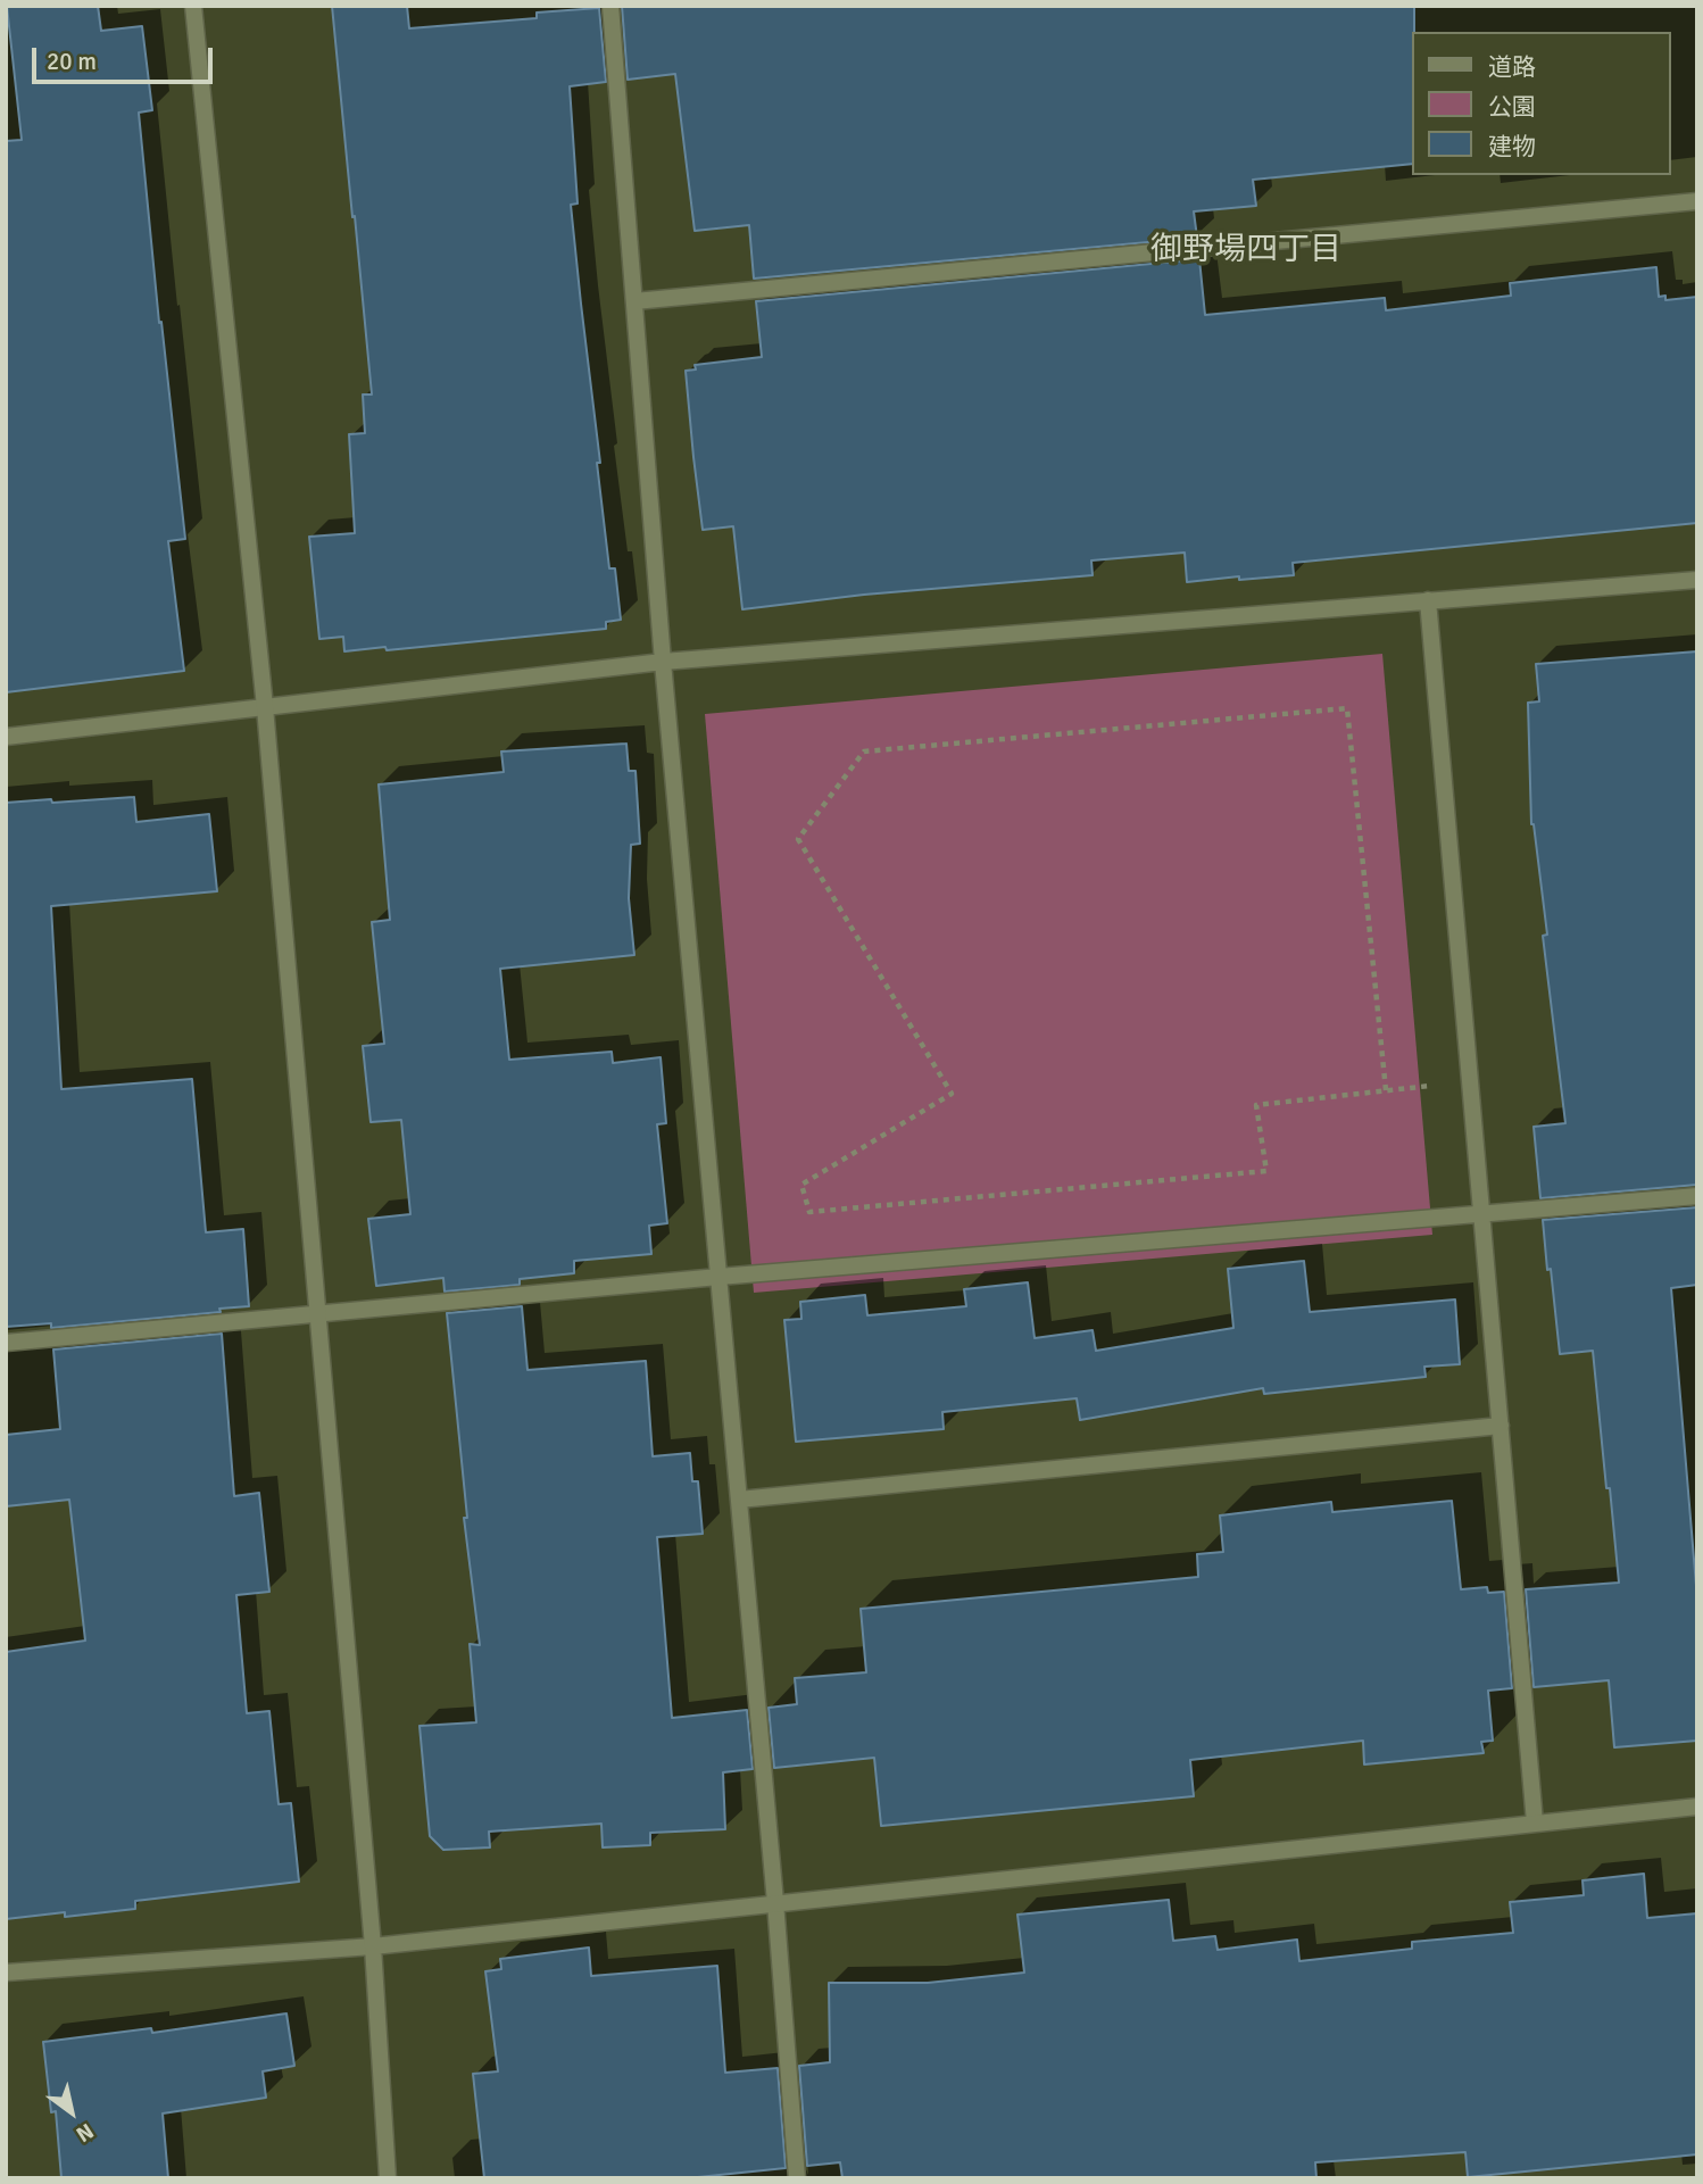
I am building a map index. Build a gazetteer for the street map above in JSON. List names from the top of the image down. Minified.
{"districts":["御野場四丁目"],"legend":["道路","公園","建物"],"scale_bar":"20 m","north":"bottom right"}
